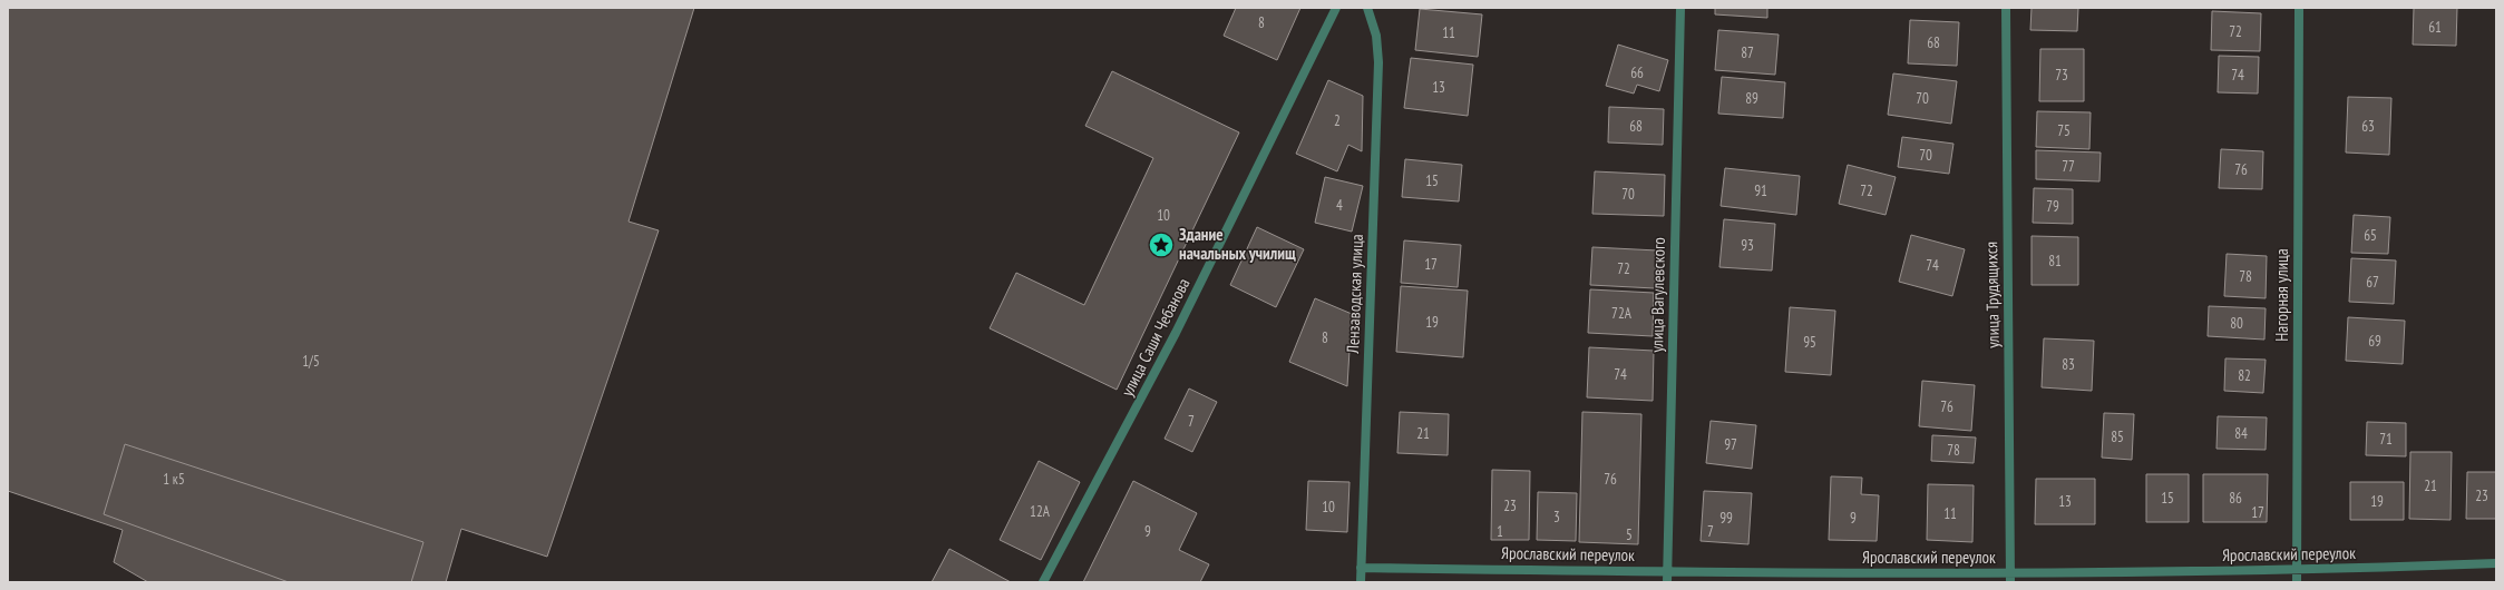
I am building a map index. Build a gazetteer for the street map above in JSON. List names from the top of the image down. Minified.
{"streets":{"street":["Лензаводская улица","улица Вагулевского","улица Трудящихся","Нагорная улица","улица Саши Чебанова","Ярославский переулок"]},"crossings":[["Лензаводская улица","Ярославский переулок"],["улица Вагулевского","Ярославский переулок"],["улица Трудящихся","Ярославский переулок"],["Нагорная улица","Ярославский переулок"]],"places":{"place":["Здание начальных училищ"]},"house_numbers":["8","61","72","11","68","87","66","73","74","13","89","70","2","68","63","75","70","77","76","15","91","72","70","4","79","10","65","93","81","17","74","72","78","67","72А","19","80","8","69","95","1/5","83","74","82","76","7","21","84","85","71","97","78","1 к5","76","21","23","15","86","13","19","23","10","12А","17","11","3","99","9","9","1","7","5"]}
